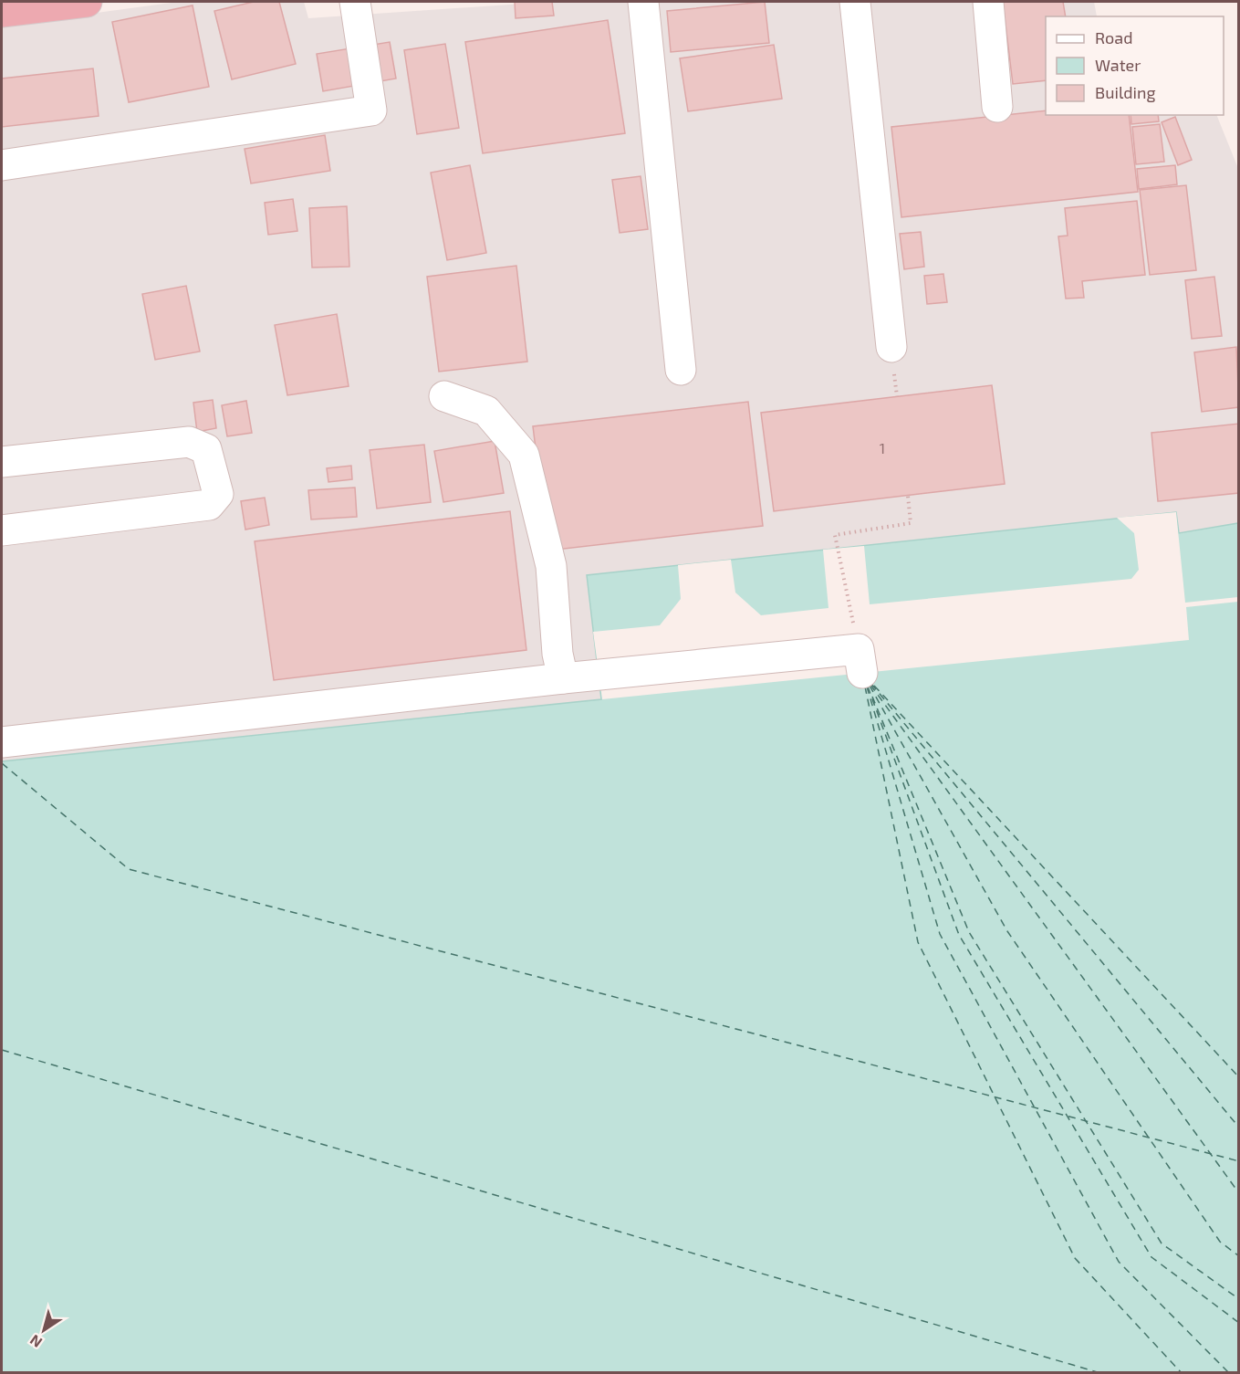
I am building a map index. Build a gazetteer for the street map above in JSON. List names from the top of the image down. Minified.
{"house_numbers":["1"],"legend":["Road","Water","Building"],"north":"bottom left"}
